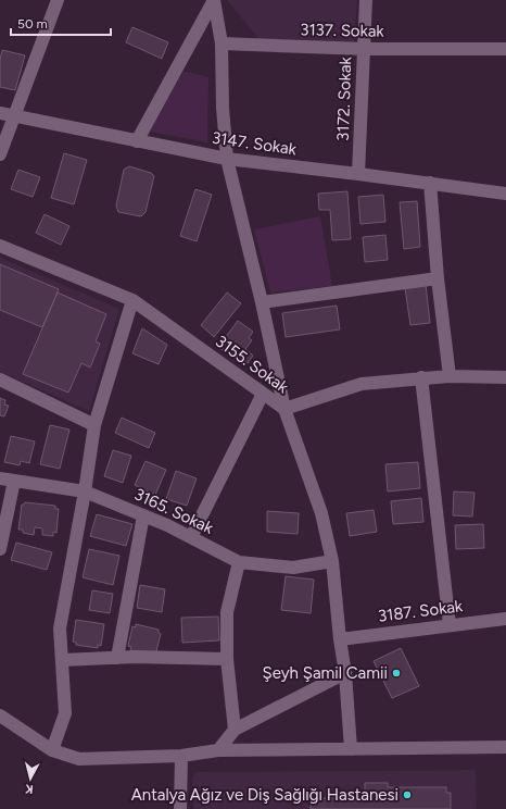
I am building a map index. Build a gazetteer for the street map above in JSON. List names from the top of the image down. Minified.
{"streets":{"street":["3137. Sokak","3172. Sokak","3147. Sokak","3155. Sokak","3165. Sokak","3187. Sokak"]},"crossings":[["3137. Sokak","3172. Sokak"],["3172. Sokak","3147. Sokak"]],"places":["Şeyh Şamil Camii","Antalya Ağız ve Diş Sağlığı Hastanesi"],"scale_bar":"50 m","north":"bottom"}
